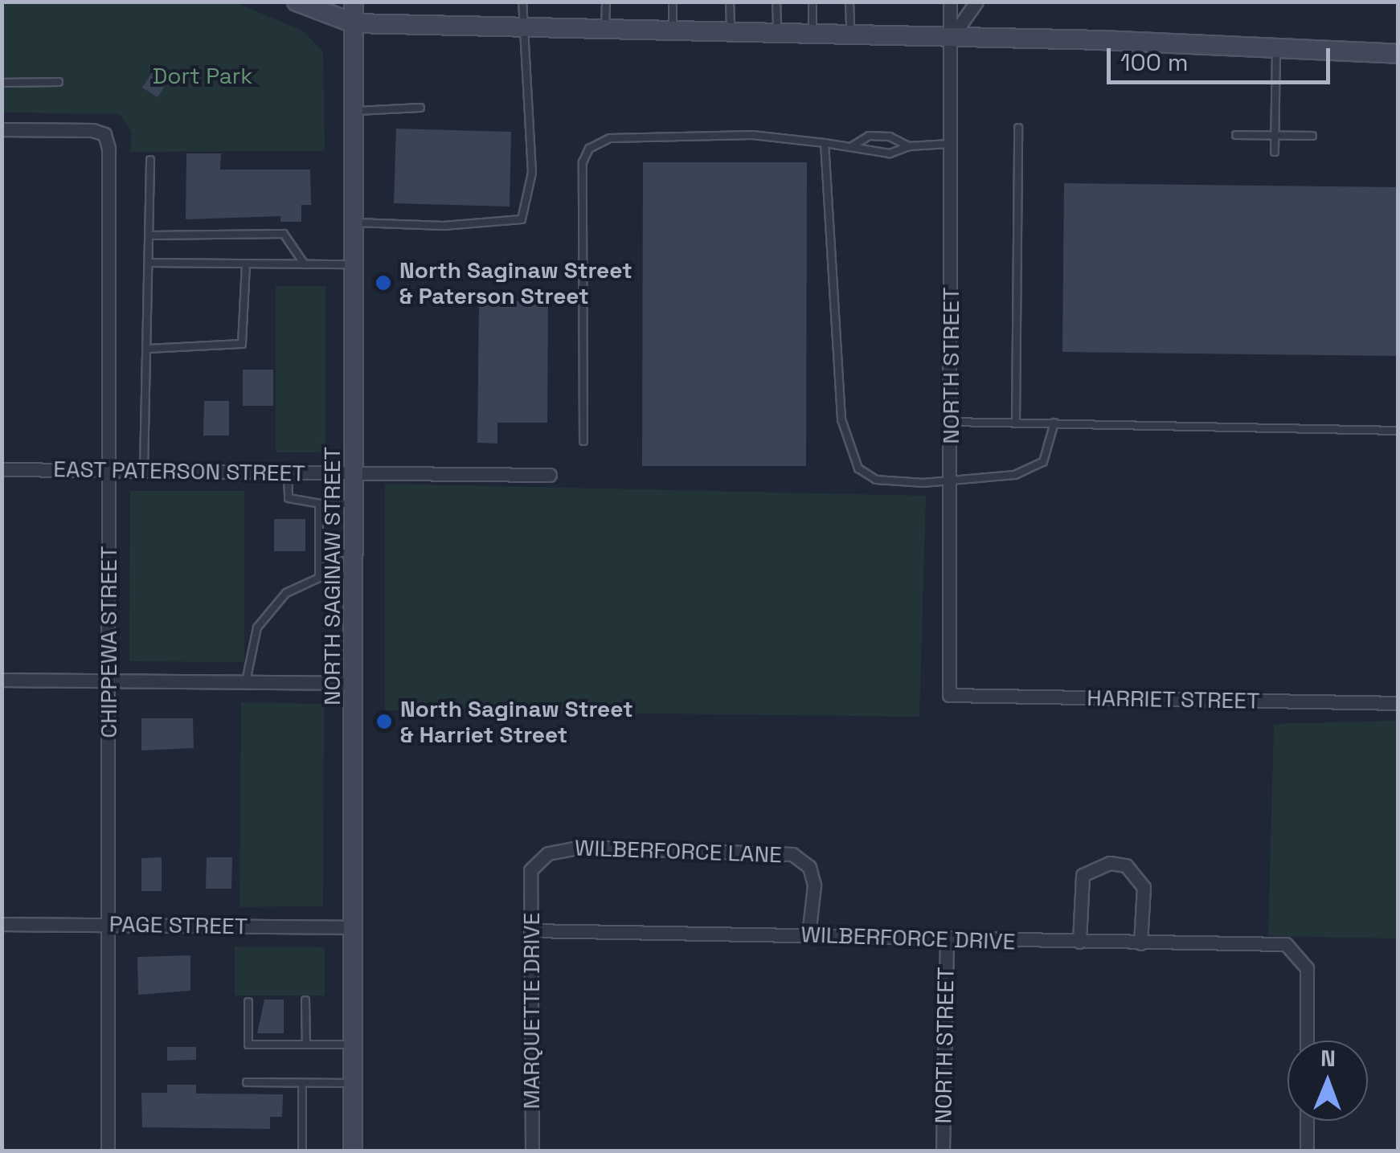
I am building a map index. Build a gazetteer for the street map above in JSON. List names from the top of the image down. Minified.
{"streets":{"main road":["NORTH SAGINAW STREET"],"street":["NORTH STREET","EAST PATERSON STREET","CHIPPEWA STREET","HARRIET STREET","WILBERFORCE LANE","PAGE STREET","WILBERFORCE DRIVE","MARQUETTE DRIVE"]},"crossings":[["NORTH STREET","HARRIET STREET"],["NORTH STREET","WILBERFORCE DRIVE"],["EAST PATERSON STREET","NORTH SAGINAW STREET"],["EAST PATERSON STREET","CHIPPEWA STREET"],["NORTH SAGINAW STREET","PAGE STREET"],["CHIPPEWA STREET","PAGE STREET"],["WILBERFORCE LANE","WILBERFORCE DRIVE"],["WILBERFORCE LANE","MARQUETTE DRIVE"],["WILBERFORCE DRIVE","MARQUETTE DRIVE"]],"parks":["Dort Park"],"places":["North Saginaw Street & Paterson Street","North Saginaw Street & Harriet Street"],"scale_bar":"100 m","north":"top"}
